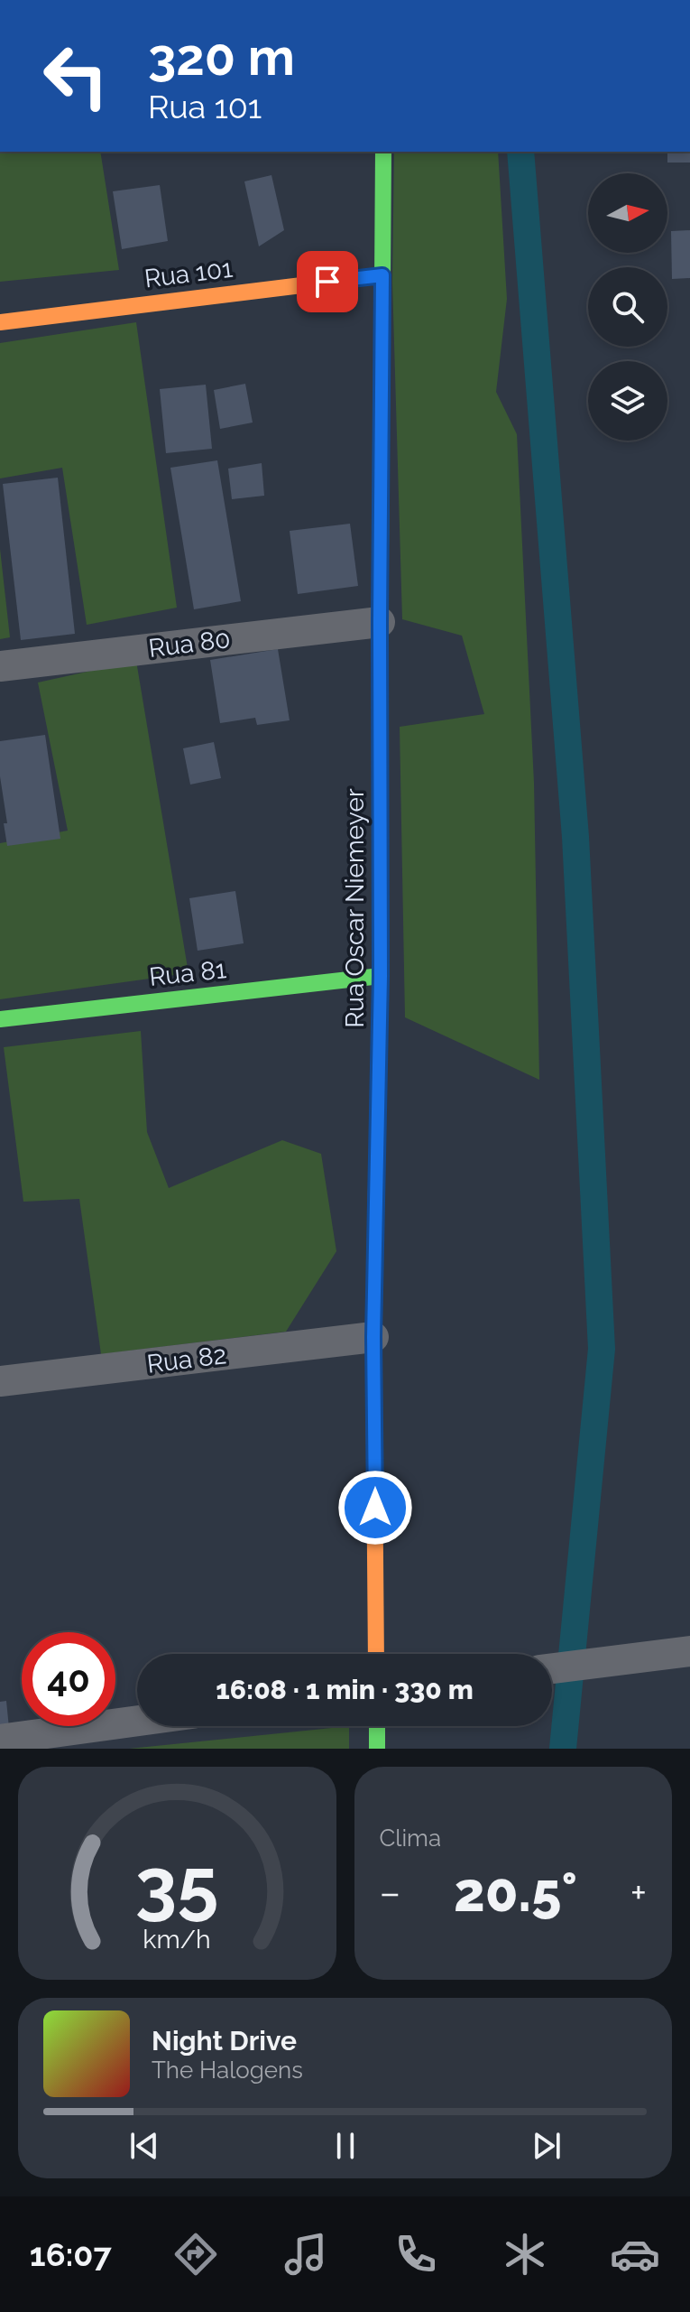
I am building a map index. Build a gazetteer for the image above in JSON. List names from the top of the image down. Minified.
{"streets":{"street":["Rua 101","Rua 80","Rua Oscar Niemeyer","Rua 81","Rua 82"]},"crossings":[["Rua 101","Rua Oscar Niemeyer"],["Rua 80","Rua Oscar Niemeyer"],["Rua Oscar Niemeyer","Rua 81"],["Rua Oscar Niemeyer","Rua 82"]],"north":"right","page":{"turn":["320 m","Rua 101"],"limit":"40","trip":"16:08 · 1 min · 330 m","tile":"Clima","heat":["−","20.5°","+"],"song":["Night Drive","The Halogens"],"tabs":"16:07","gauge":["35","km/h"]}}
